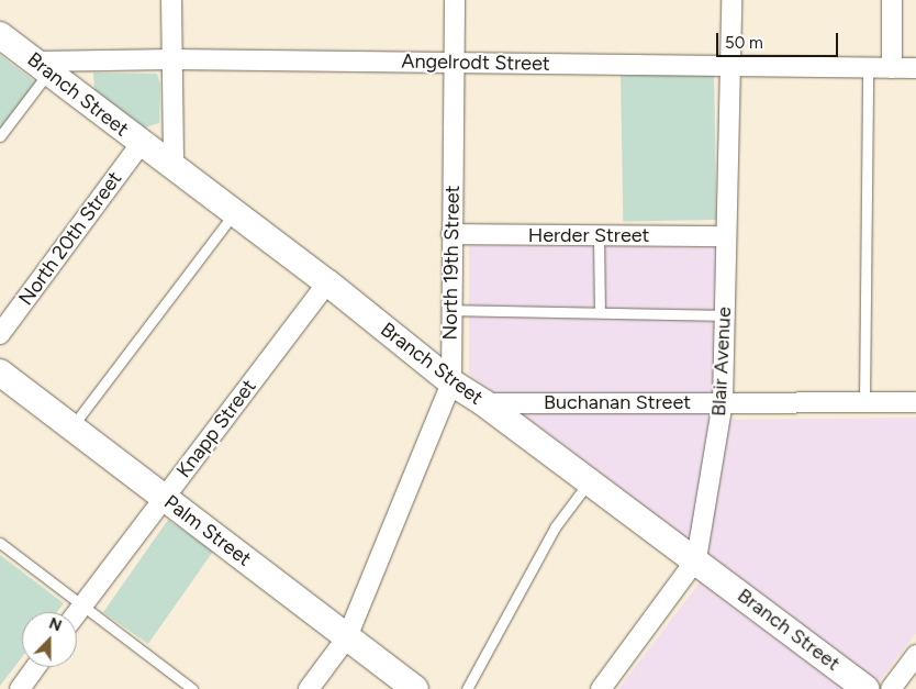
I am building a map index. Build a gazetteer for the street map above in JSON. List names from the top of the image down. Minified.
{"streets":{"street":["Angelrodt Street","Branch Street","Herder Street","North 20th Street","North 19th Street","Blair Avenue","Buchanan Street","Knapp Street","Palm Street"]},"crossings":[["Angelrodt Street","Branch Street"],["Angelrodt Street","North 19th Street"],["Angelrodt Street","Blair Avenue"],["Branch Street","North 20th Street"],["Branch Street","North 19th Street"],["Branch Street","Blair Avenue"],["Branch Street","Buchanan Street"],["Branch Street","Knapp Street"],["Herder Street","North 19th Street"],["Herder Street","Blair Avenue"],["North 19th Street","Palm Street"],["Blair Avenue","Buchanan Street"],["Knapp Street","Palm Street"]],"scale_bar":"50 m","north":"top"}
